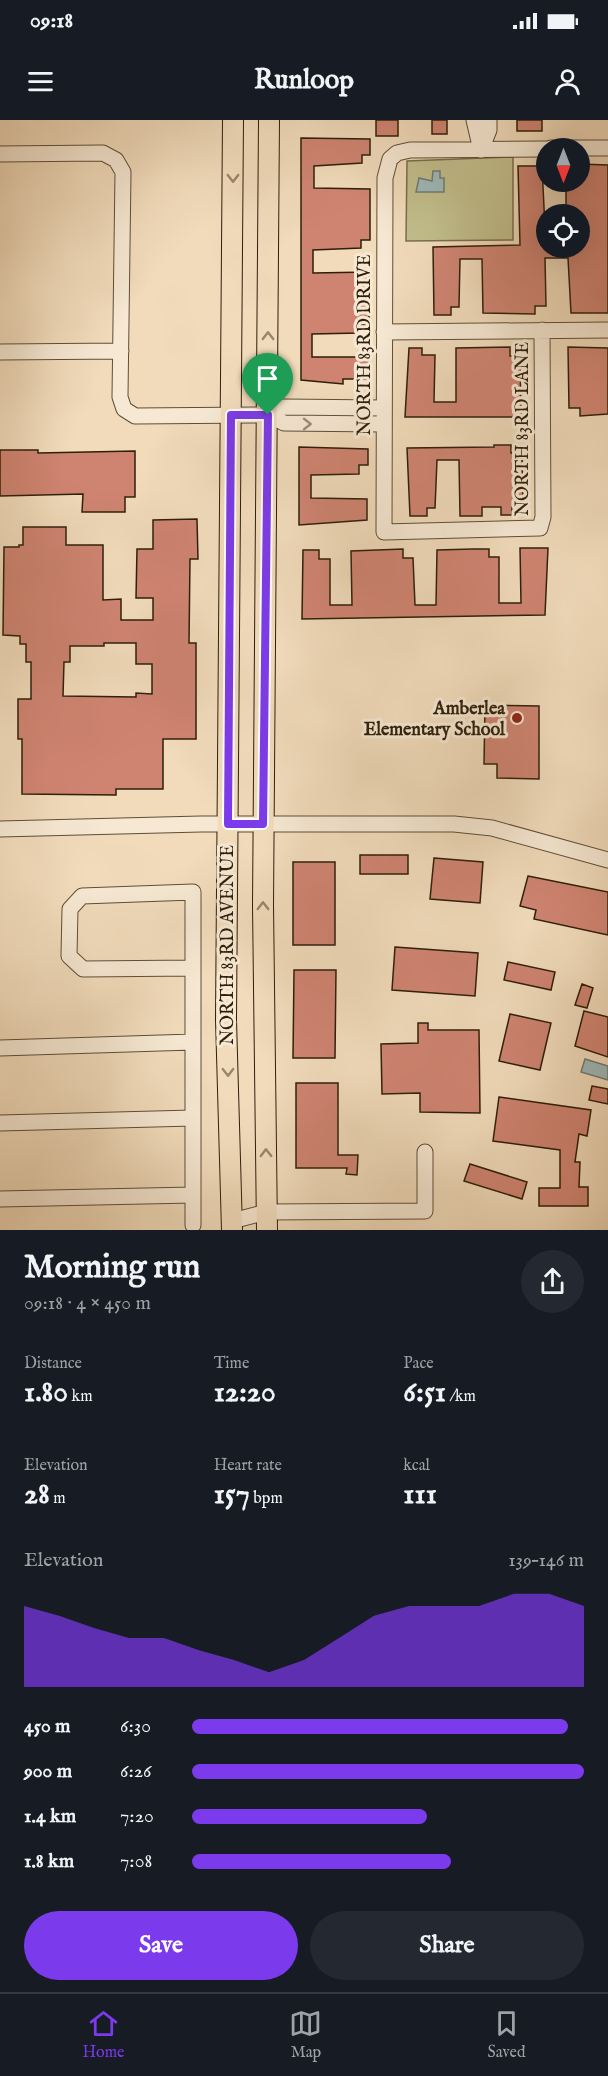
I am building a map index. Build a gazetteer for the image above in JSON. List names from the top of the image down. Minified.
{"streets":{"main road":["NORTH 83RD AVENUE"],"street":["NORTH 83RD DRIVE","NORTH 83RD LANE"]},"crossings":[["NORTH 83RD DRIVE","NORTH 83RD LANE"]],"places":["Amberlea Elementary School"],"north":"bottom","page":{"status":"09:18","header":"Runloop","heading":["Morning run","09:18 · 4 × 450 m"],"stats":[["Distance","1.80 km"],["Time","12:20"],["Pace","6:51 /km"],["Elevation","28 m"],["Heart rate","157 bpm"],["kcal","111"]],"chart":["Elevation","139–146 m"],"list":[{"name":"450 m","note":"6:30"},{"name":"900 m","note":"6:26"},{"name":"1.4 km","note":"7:20"},{"name":"1.8 km","note":"7:08"}],"buttons":["Save","Share"],"tabs":["Home","Map","Saved"]}}
